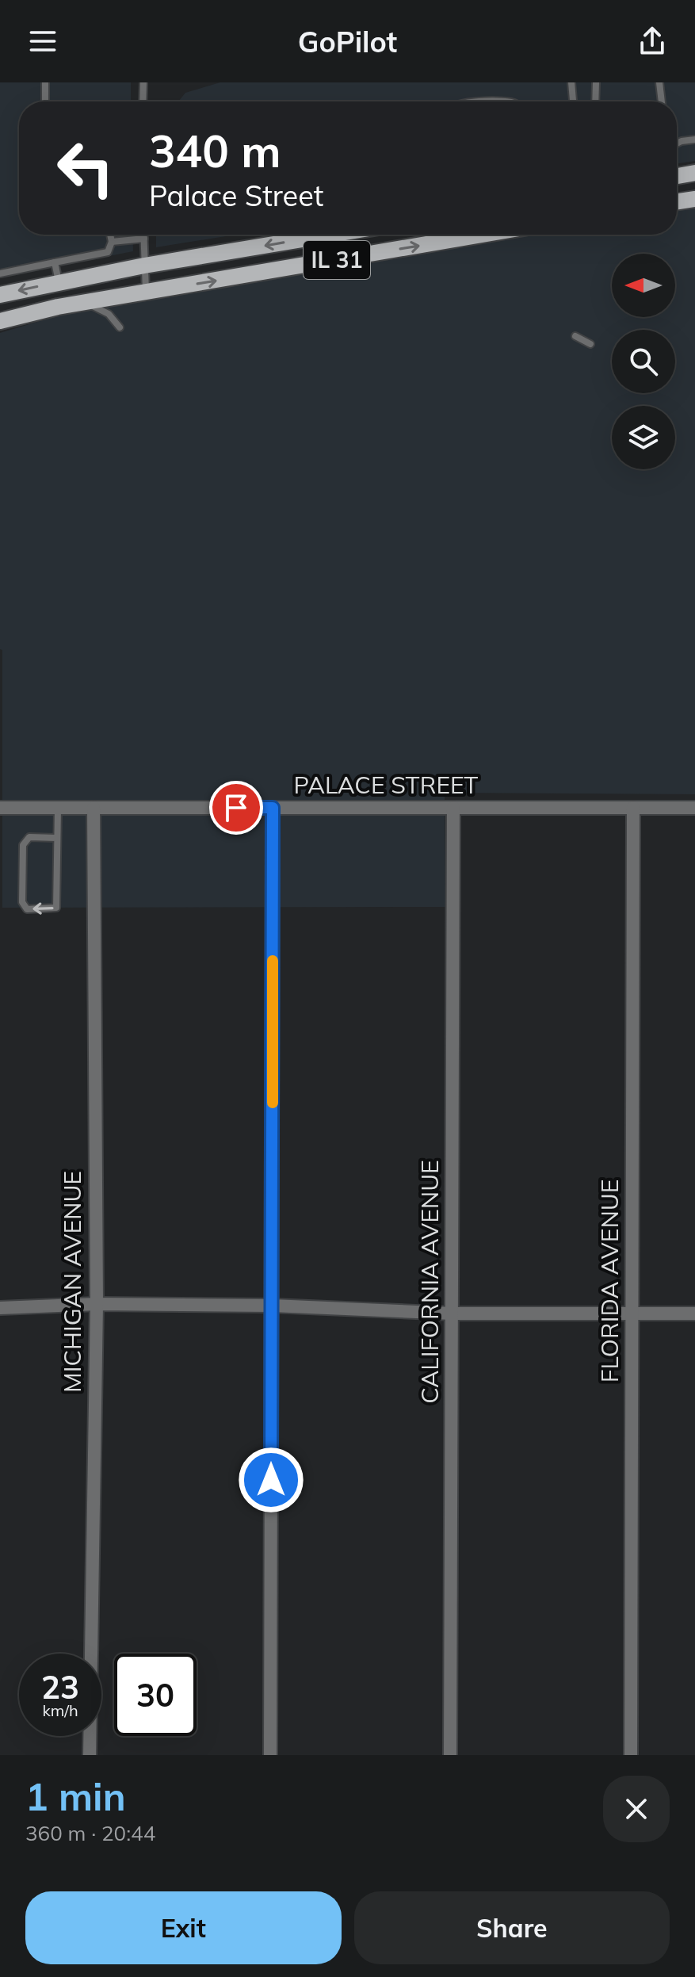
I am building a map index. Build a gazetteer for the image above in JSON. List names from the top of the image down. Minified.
{"streets":{"main road":["IL 31"],"street":["PALACE STREET","FLORIDA AVENUE","MICHIGAN AVENUE","CALIFORNIA AVENUE"]},"crossings":[["PALACE STREET","FLORIDA AVENUE"],["PALACE STREET","MICHIGAN AVENUE"],["PALACE STREET","CALIFORNIA AVENUE"]],"north":"left","page":{"header":"GoPilot","turn":["340 m","Palace Street"],"speed":"23 km/h","limit":"30","heading":["1 min","360 m · 20:44"],"buttons":["Exit","Share"]}}
